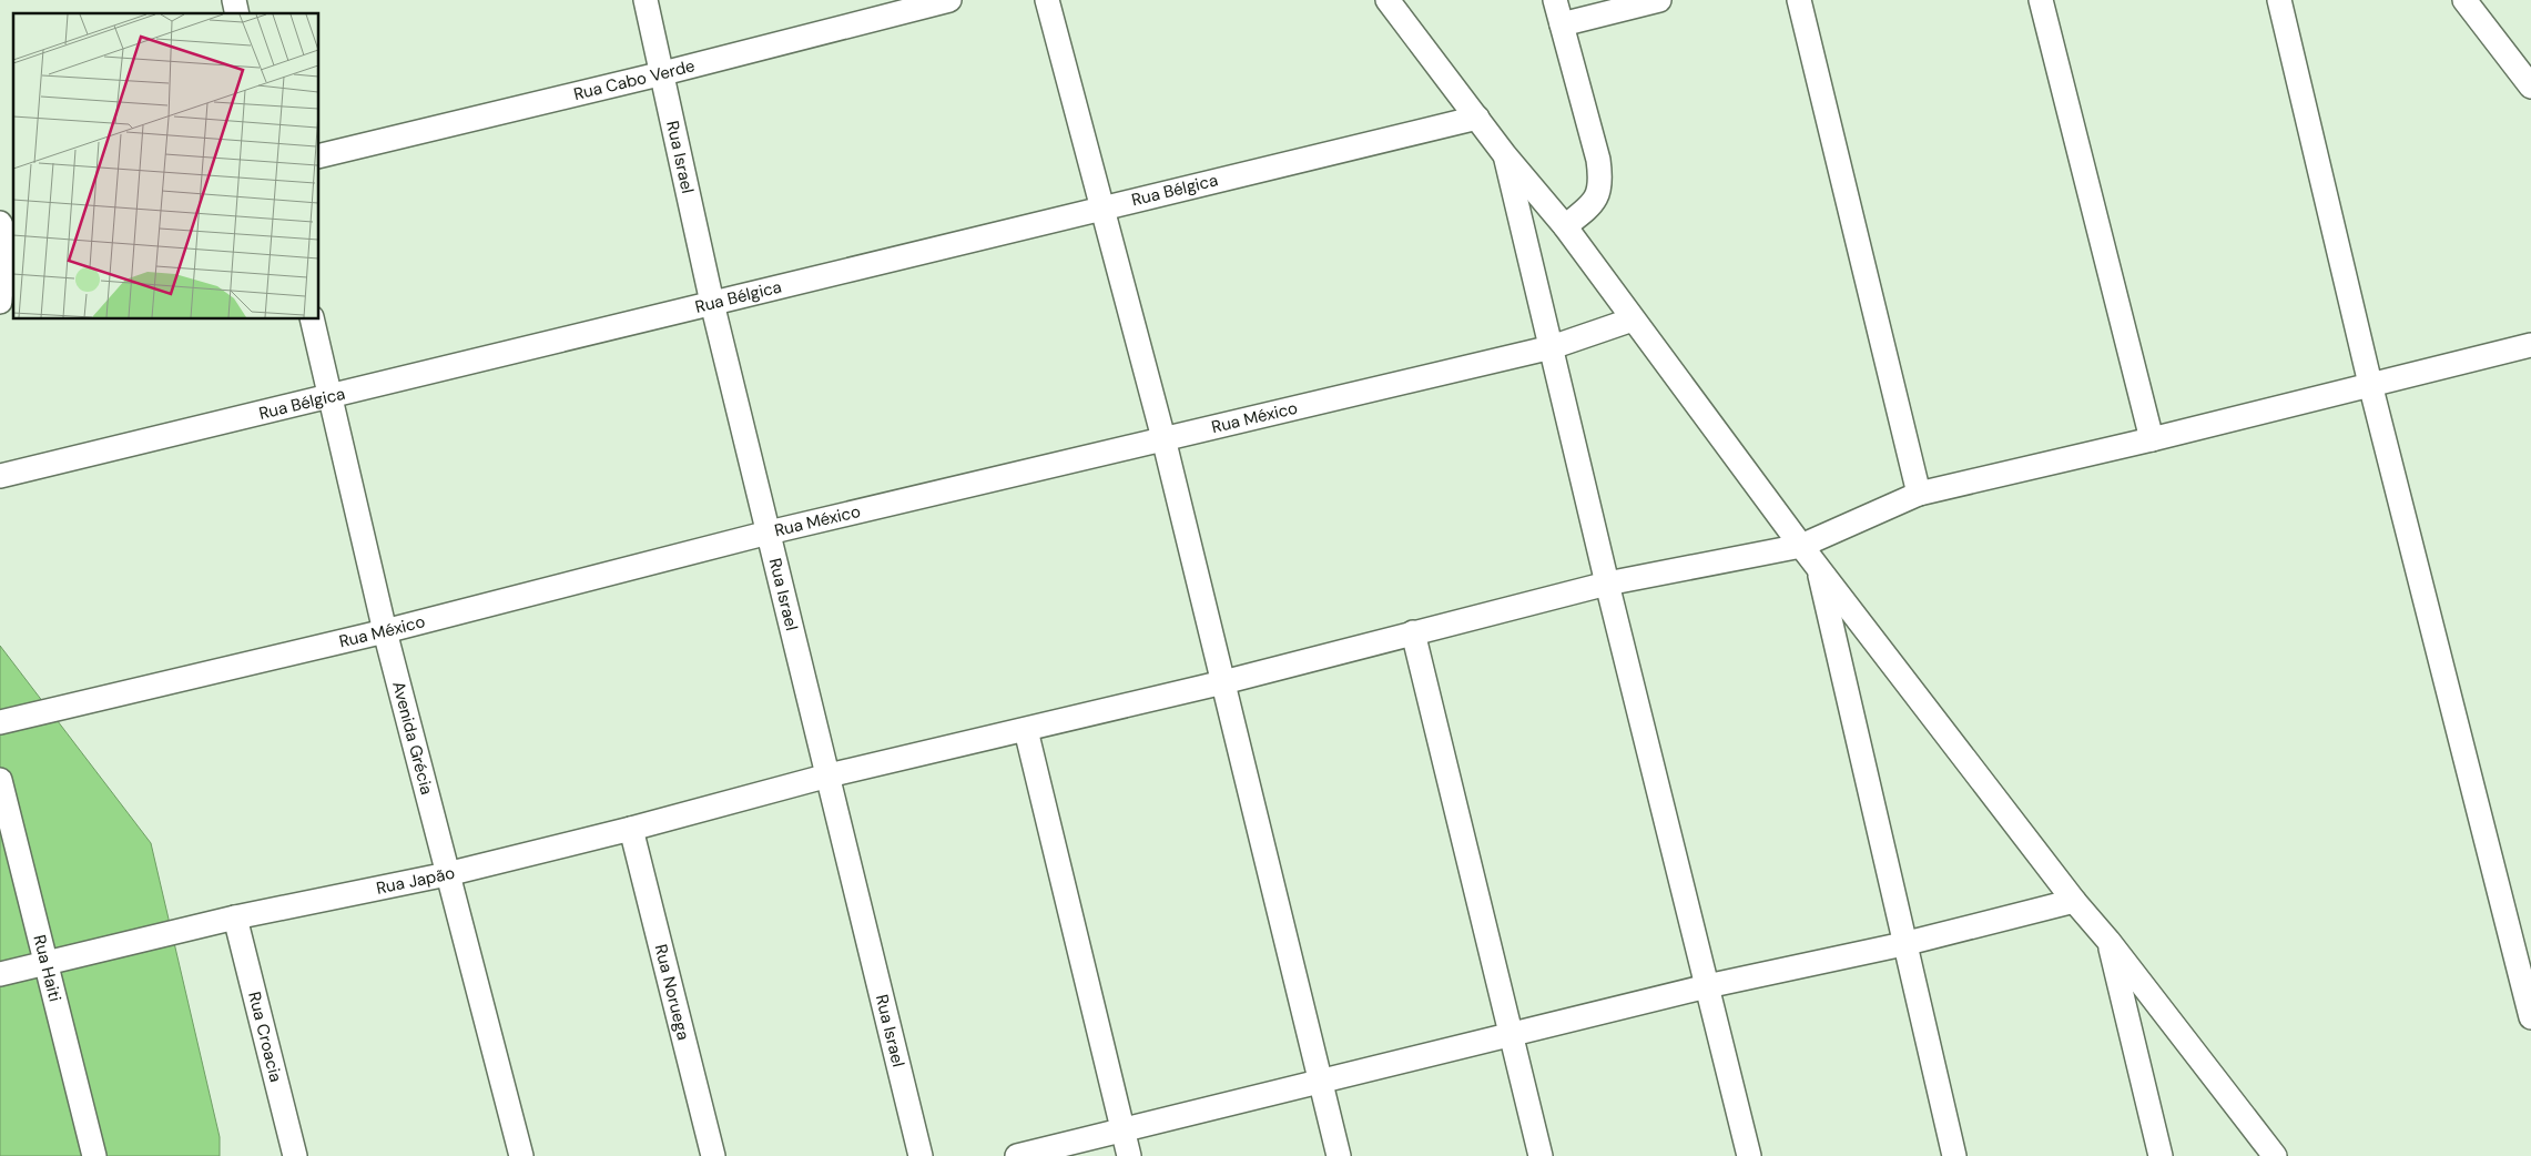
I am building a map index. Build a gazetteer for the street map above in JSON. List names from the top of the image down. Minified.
{"streets":{"street":["Rua Cabo Verde","Rua Israel","Rua Bélgica","Rua México","Avenida Grécia","Rua Japão","Rua Haiti","Rua Noruega","Rua Croacia"]},"crossings":[["Rua Cabo Verde","Rua Israel"],["Rua Israel","Rua Bélgica"],["Rua Israel","Rua México"],["Rua Israel","Rua Japão"],["Rua Bélgica","Avenida Grécia"],["Rua México","Avenida Grécia"],["Avenida Grécia","Rua Japão"],["Rua Japão","Rua Haiti"],["Rua Japão","Rua Noruega"],["Rua Japão","Rua Croacia"]]}
